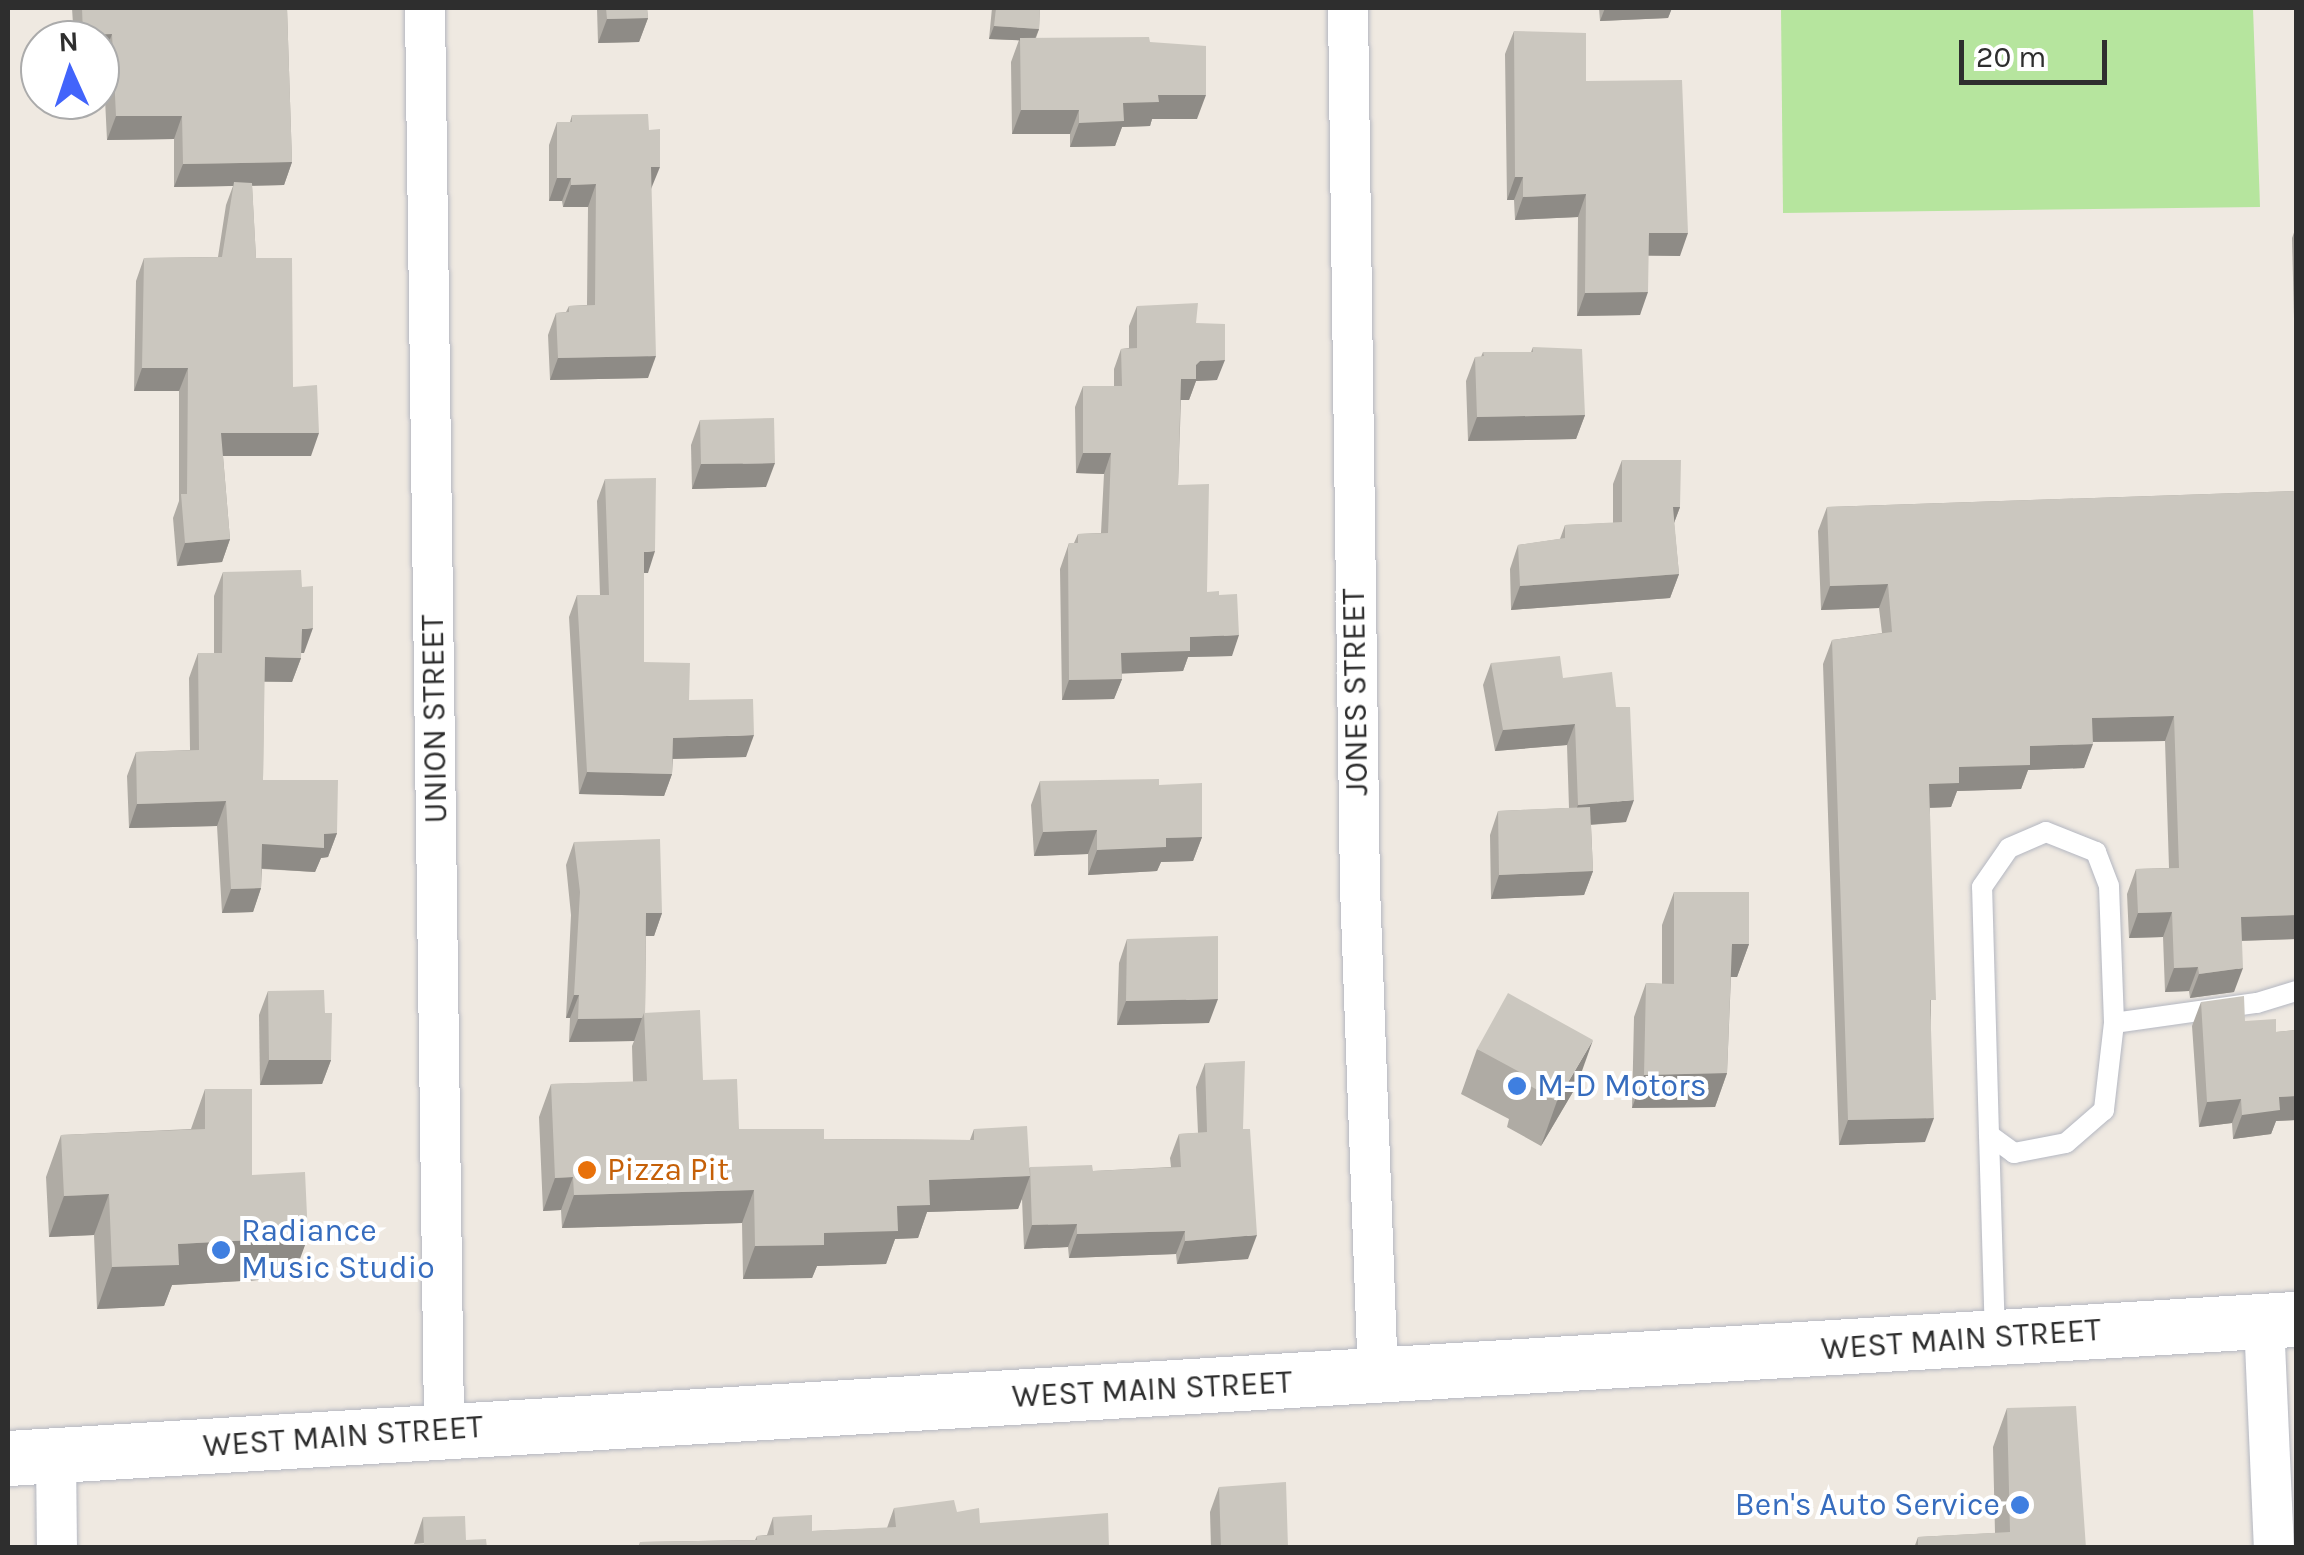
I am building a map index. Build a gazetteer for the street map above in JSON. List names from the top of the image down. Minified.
{"streets":{"main road":["WEST MAIN STREET"],"street":["JONES STREET","UNION STREET"]},"crossings":[["JONES STREET","WEST MAIN STREET"],["UNION STREET","WEST MAIN STREET"]],"places":["M-D Motors","Pizza Pit","Radiance Music Studio","Ben's Auto Service"],"scale_bar":"20 m","north":"top"}
